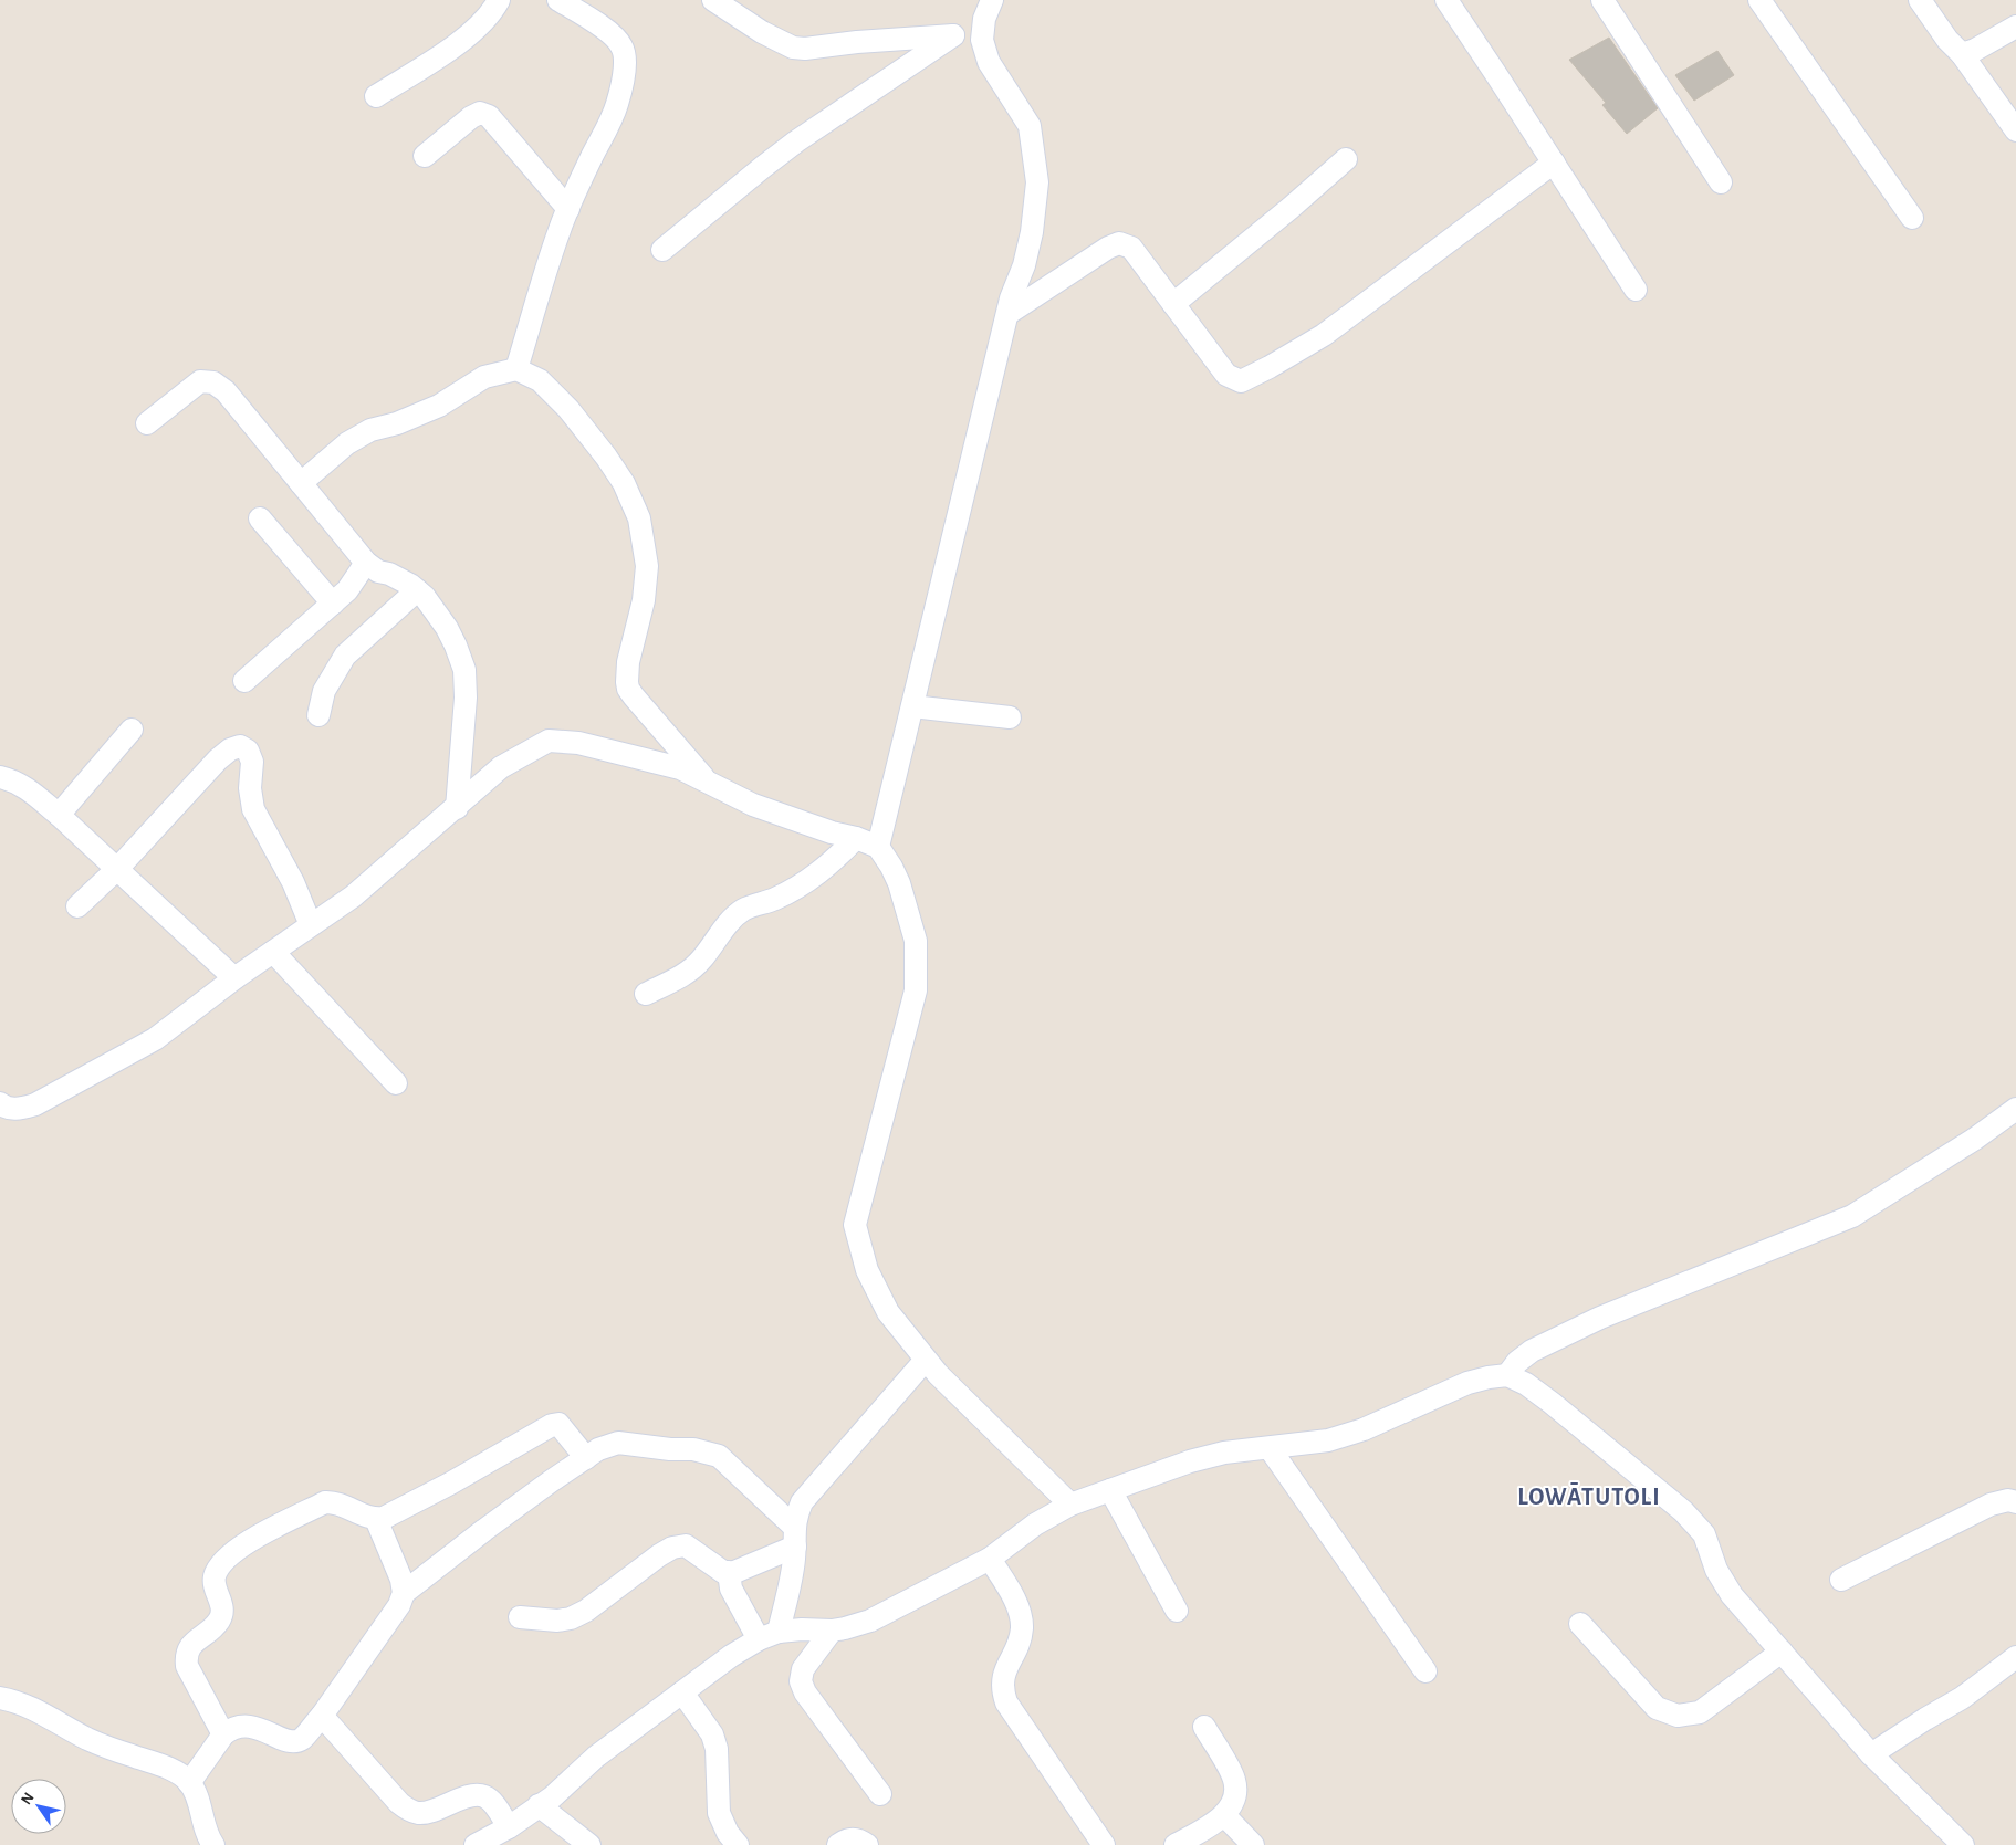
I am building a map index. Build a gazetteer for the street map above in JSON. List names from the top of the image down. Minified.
{"districts":["LOWĀTUTOLI"],"north":"top left"}
